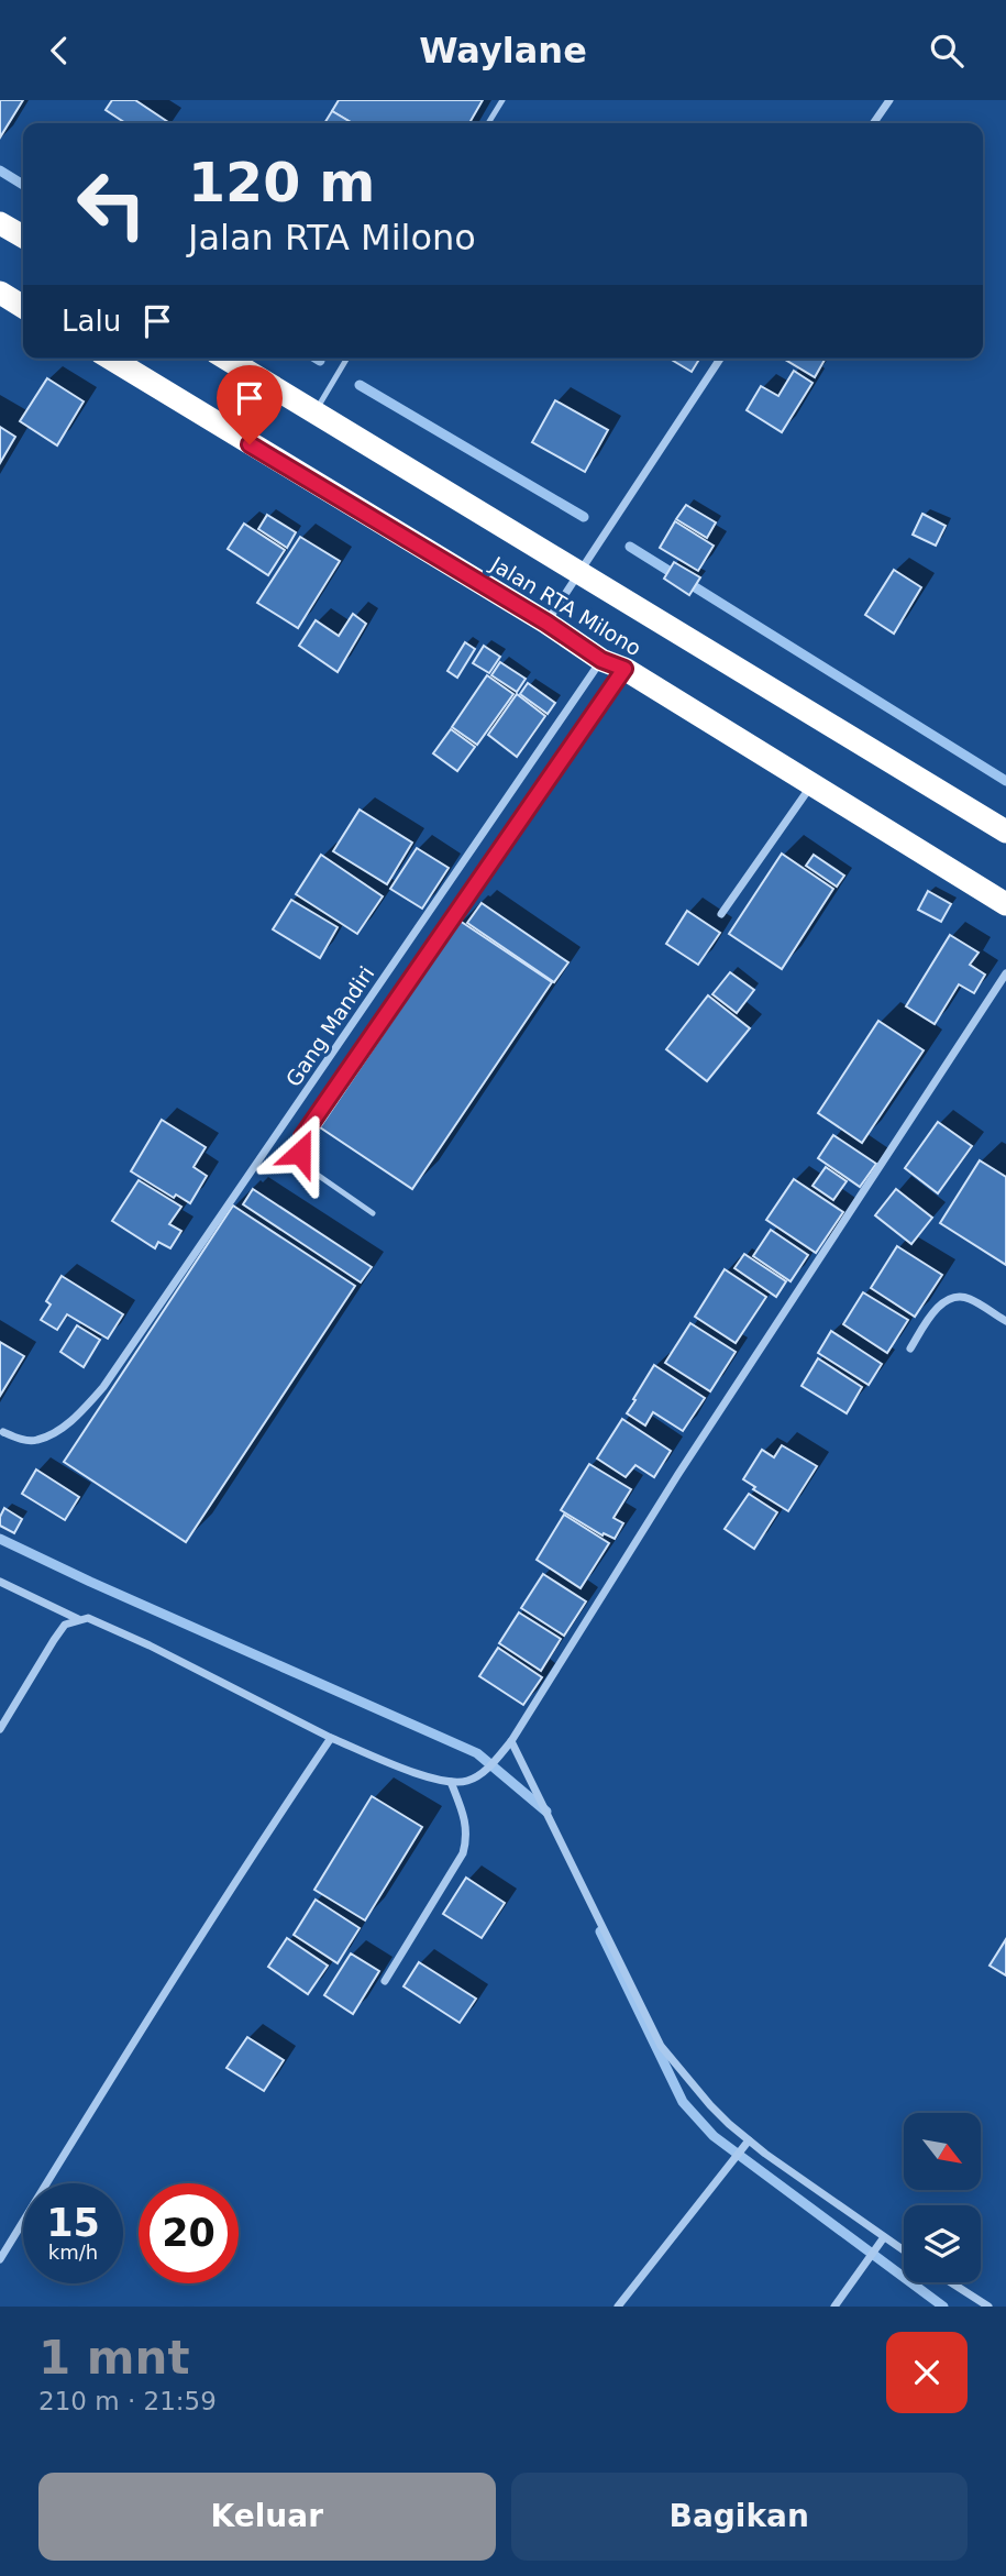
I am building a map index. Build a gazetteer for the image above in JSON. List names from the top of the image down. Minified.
{"streets":{"highway":["Jalan RTA Milono"],"street":["Gang Mandiri"]},"crossings":[["Jalan RTA Milono","Gang Mandiri"]],"north":"bottom right","page":{"header":"Waylane","turn":["120 m","Jalan RTA Milono"],"then":"Lalu","speed":"15 km/h","limit":"20","heading":["1 mnt","210 m · 21:59"],"buttons":["Keluar","Bagikan"]}}
